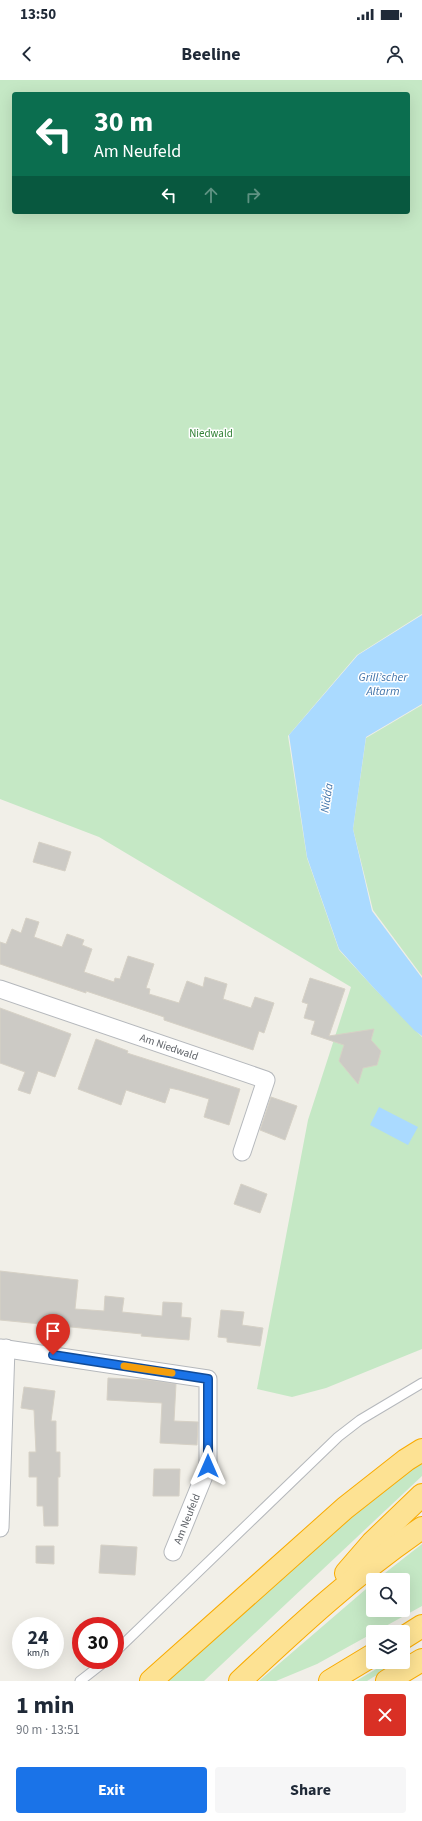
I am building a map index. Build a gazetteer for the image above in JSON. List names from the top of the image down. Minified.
{"streets":{"street":["Am Niedwald","Am Neufeld"]},"water":["Grill’scher Altarm","Nidda"],"parks":["Niedwald"],"page":{"status":"13:50","header":"Beeline","turn":["30 m","Am Neufeld"],"speed":"24 km/h","limit":"30","heading":["1 min","90 m · 13:51"],"buttons":["Exit","Share"]}}
